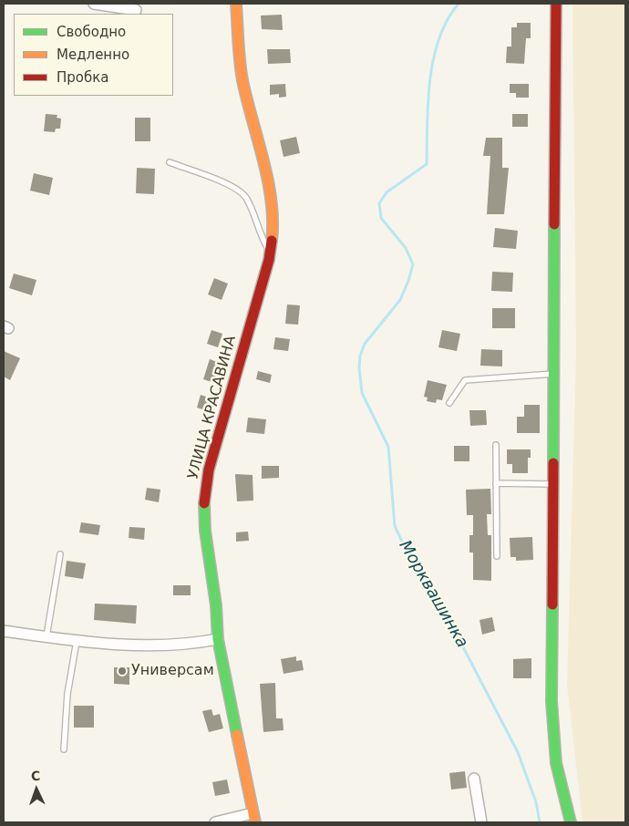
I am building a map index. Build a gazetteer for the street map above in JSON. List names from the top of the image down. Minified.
{"streets":{"street":["УЛИЦА КРАСАВИНА"]},"water":["Морквашинка"],"places":["Универсам"],"legend":["Свободно","Медленно","Пробка"],"north":"top"}
